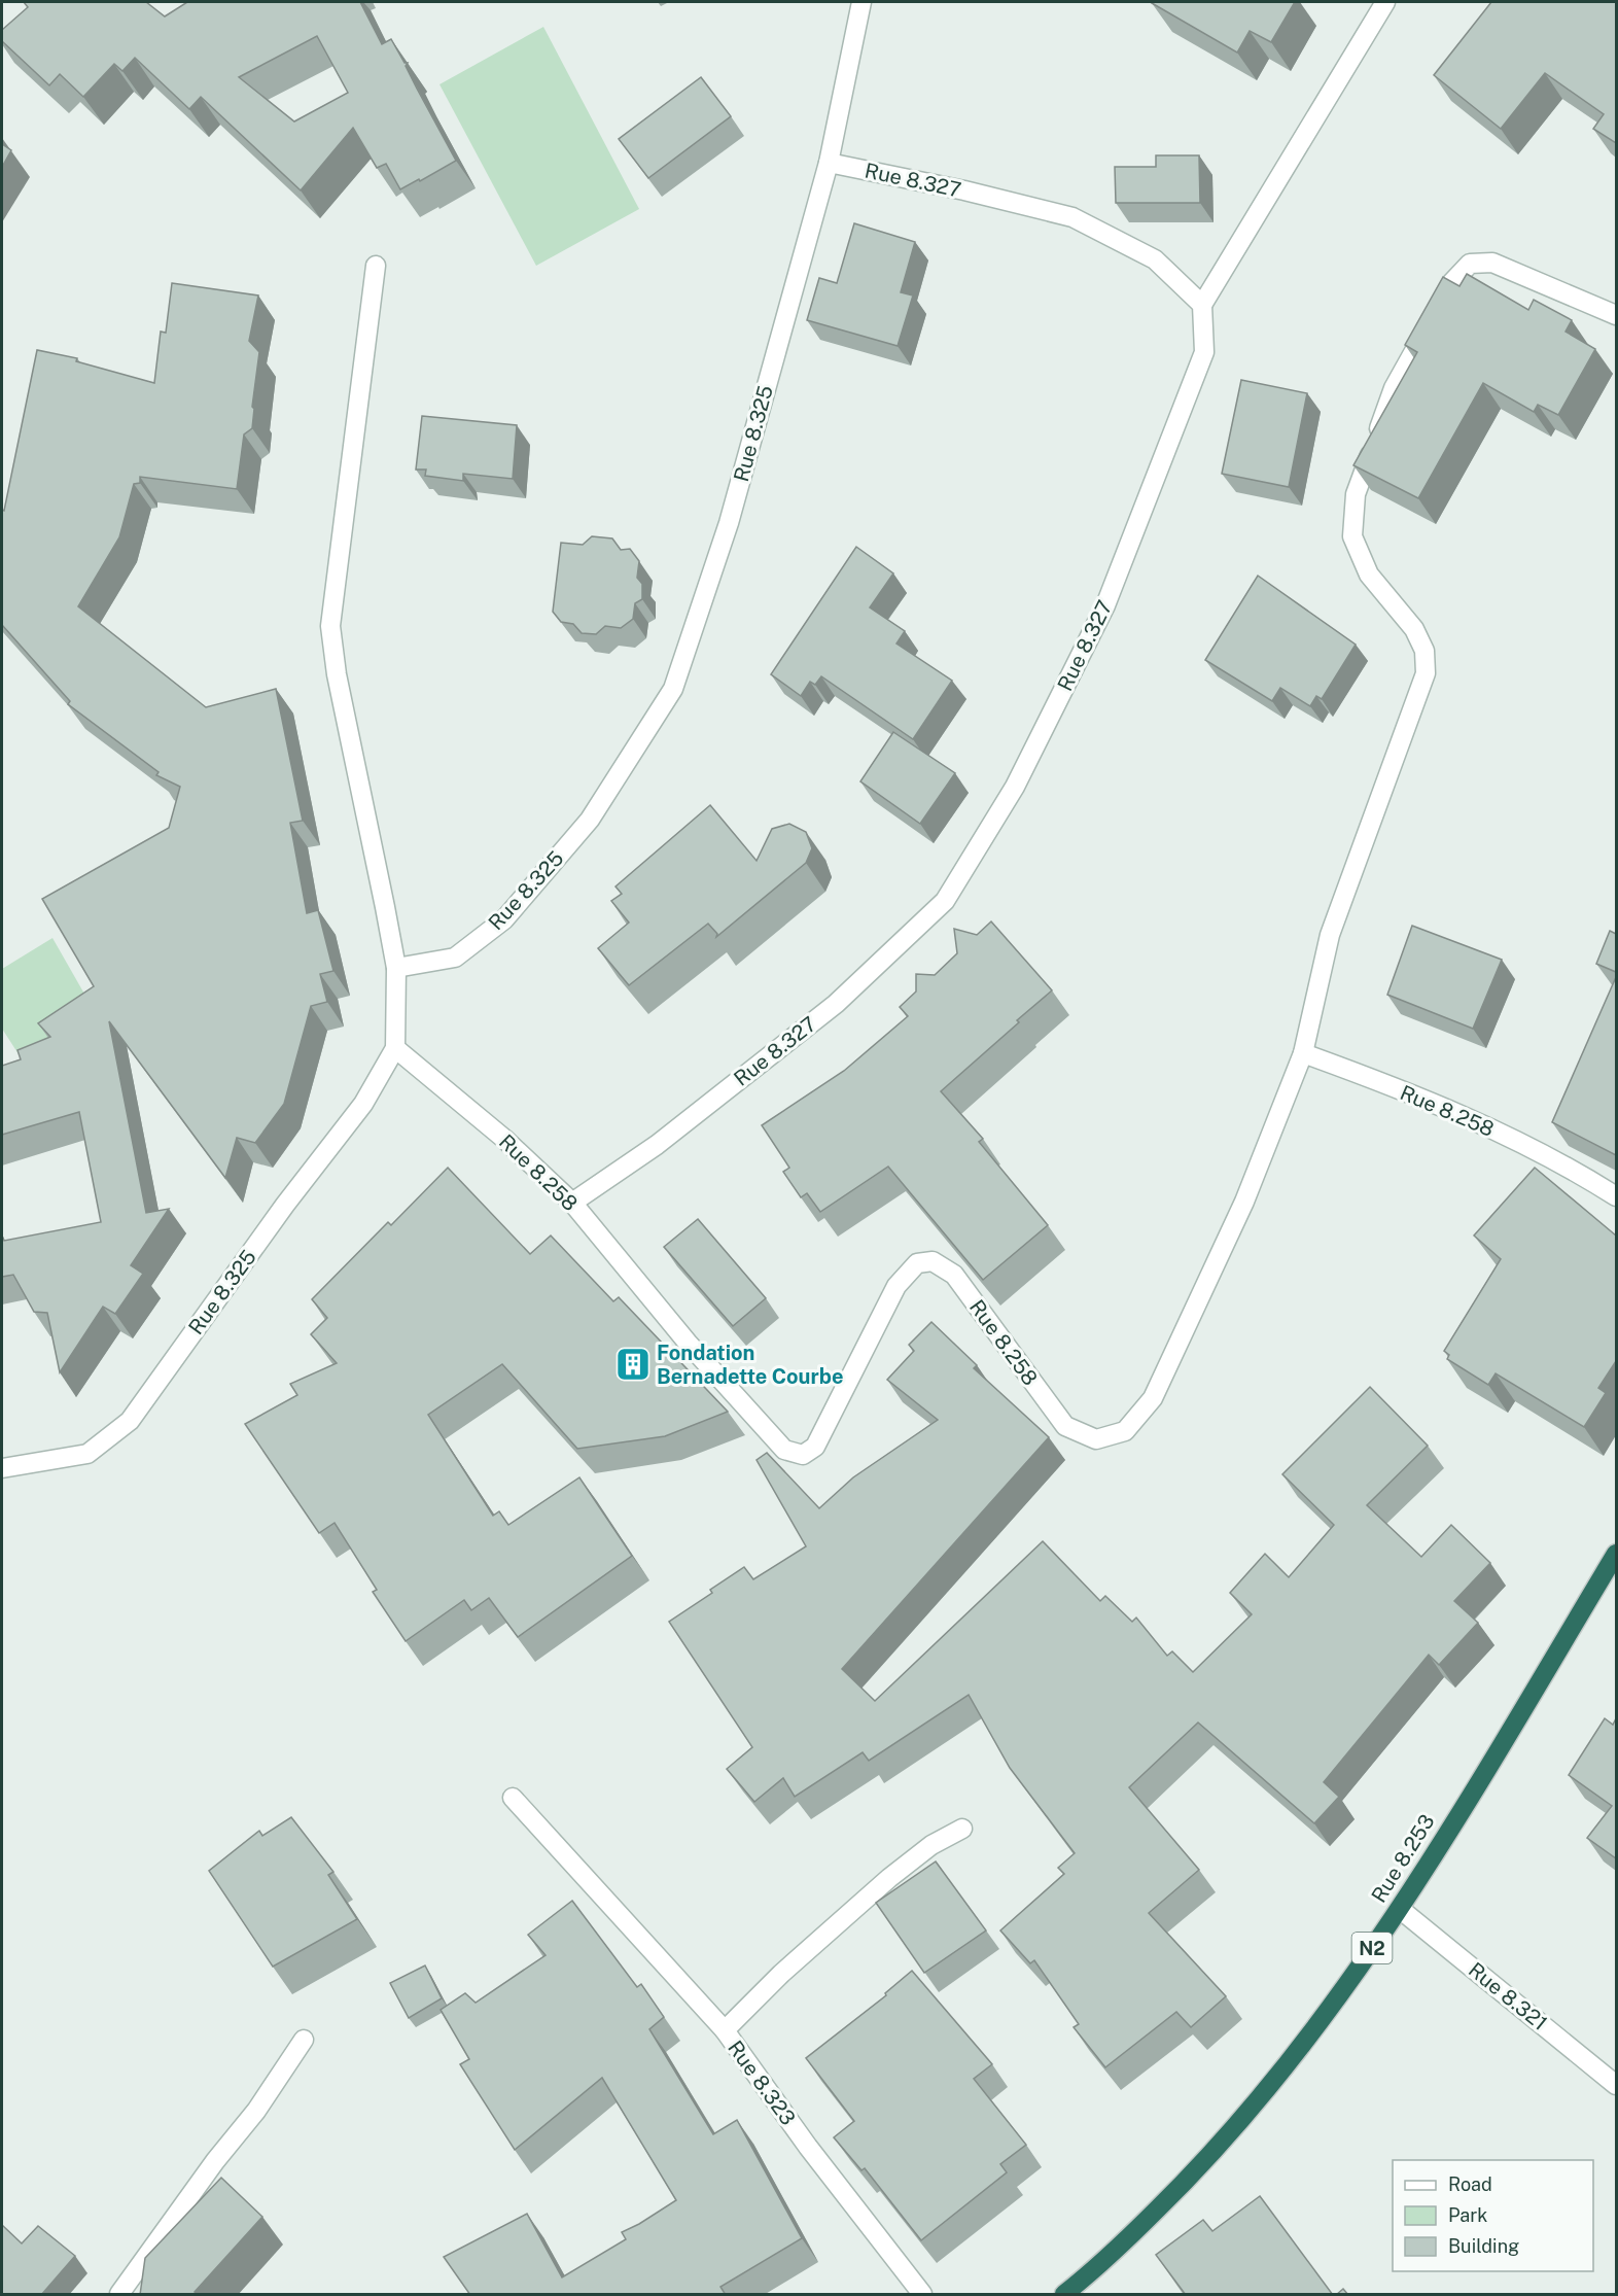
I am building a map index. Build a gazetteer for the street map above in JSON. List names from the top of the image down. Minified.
{"streets":{"highway":["Rue 8.253","N2"],"street":["Rue 8.327","Rue 8.325","Rue 8.258","Rue 8.321","Rue 8.323"]},"crossings":[["Rue 8.327","Rue 8.325"],["Rue 8.327","Rue 8.258"],["Rue 8.325","Rue 8.258"],["Rue 8.253","Rue 8.321"]],"places":{"building":["Fondation Bernadette Courbe"]},"legend":["Road","Park","Building"]}
